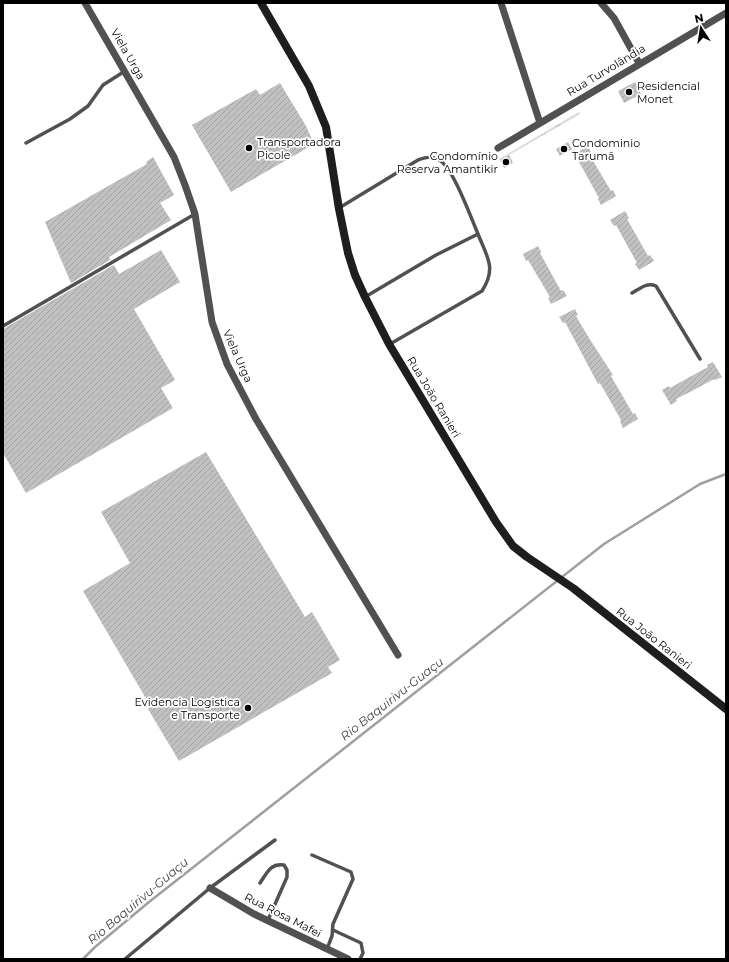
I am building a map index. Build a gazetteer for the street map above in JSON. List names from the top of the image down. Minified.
{"streets":{"street":["Viela Urga","Rua Turvolândia","Rua João Ranieri","Rua Rosa Mafei"]},"water":["Rio Baquirivu-Guaçu"],"places":["Residencial Monet","Transportadora Picole","Condominio Tarumã","Condomínio Reserva Amantikir","Evidencia Logistica e Transporte"],"north":"top"}
